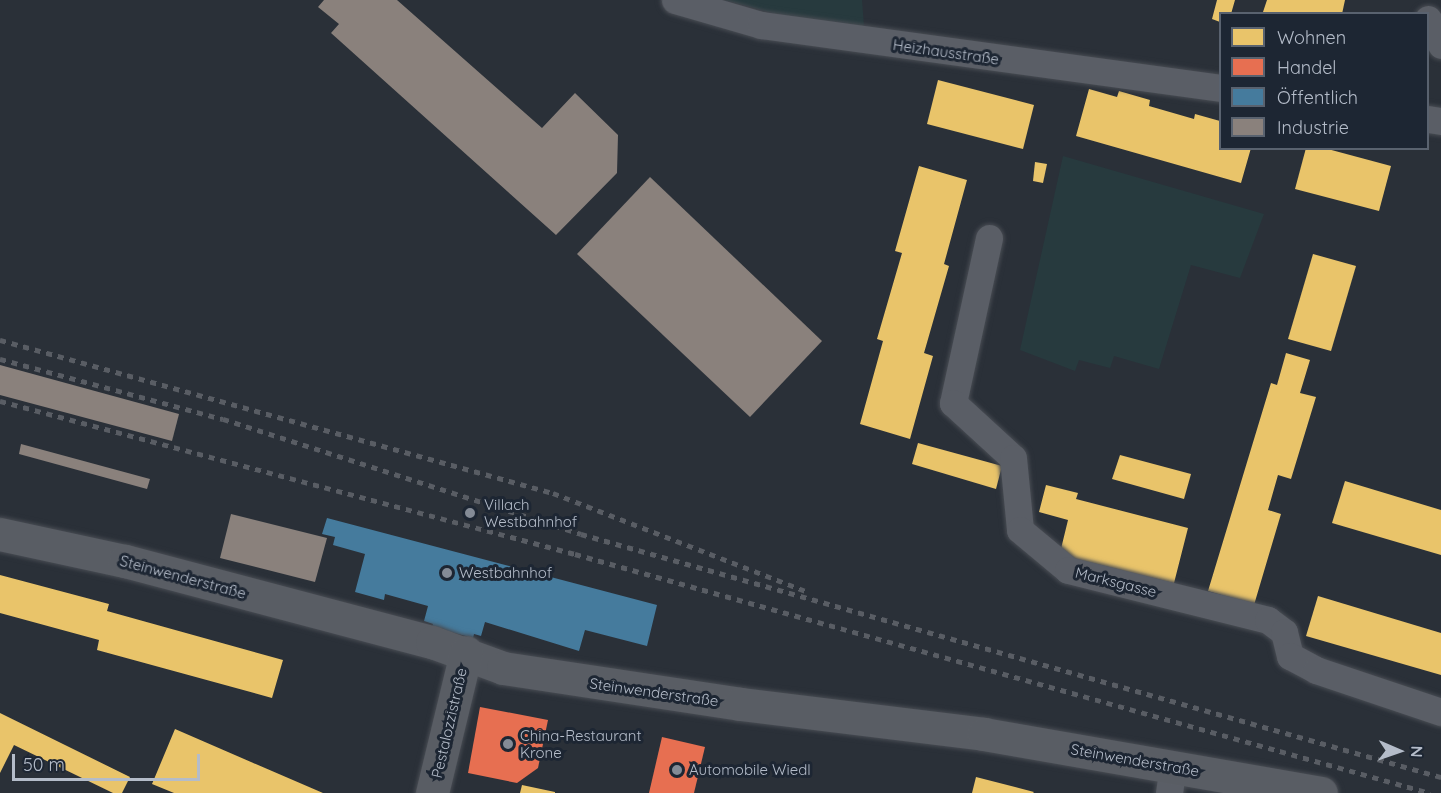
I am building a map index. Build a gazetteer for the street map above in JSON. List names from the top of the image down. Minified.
{"streets":{"main road":["Steinwenderstraße","Pestalozzistraße"],"street":["Heizhausstraße","Marksgasse"]},"crossings":[["Steinwenderstraße","Pestalozzistraße"]],"places":["Villach Westbahnhof","Westbahnhof","China-Restaurant Krone","Automobile Wiedl"],"legend":["Wohnen","Handel","Öffentlich","Industrie"],"scale_bar":"50 m","north":"right"}
